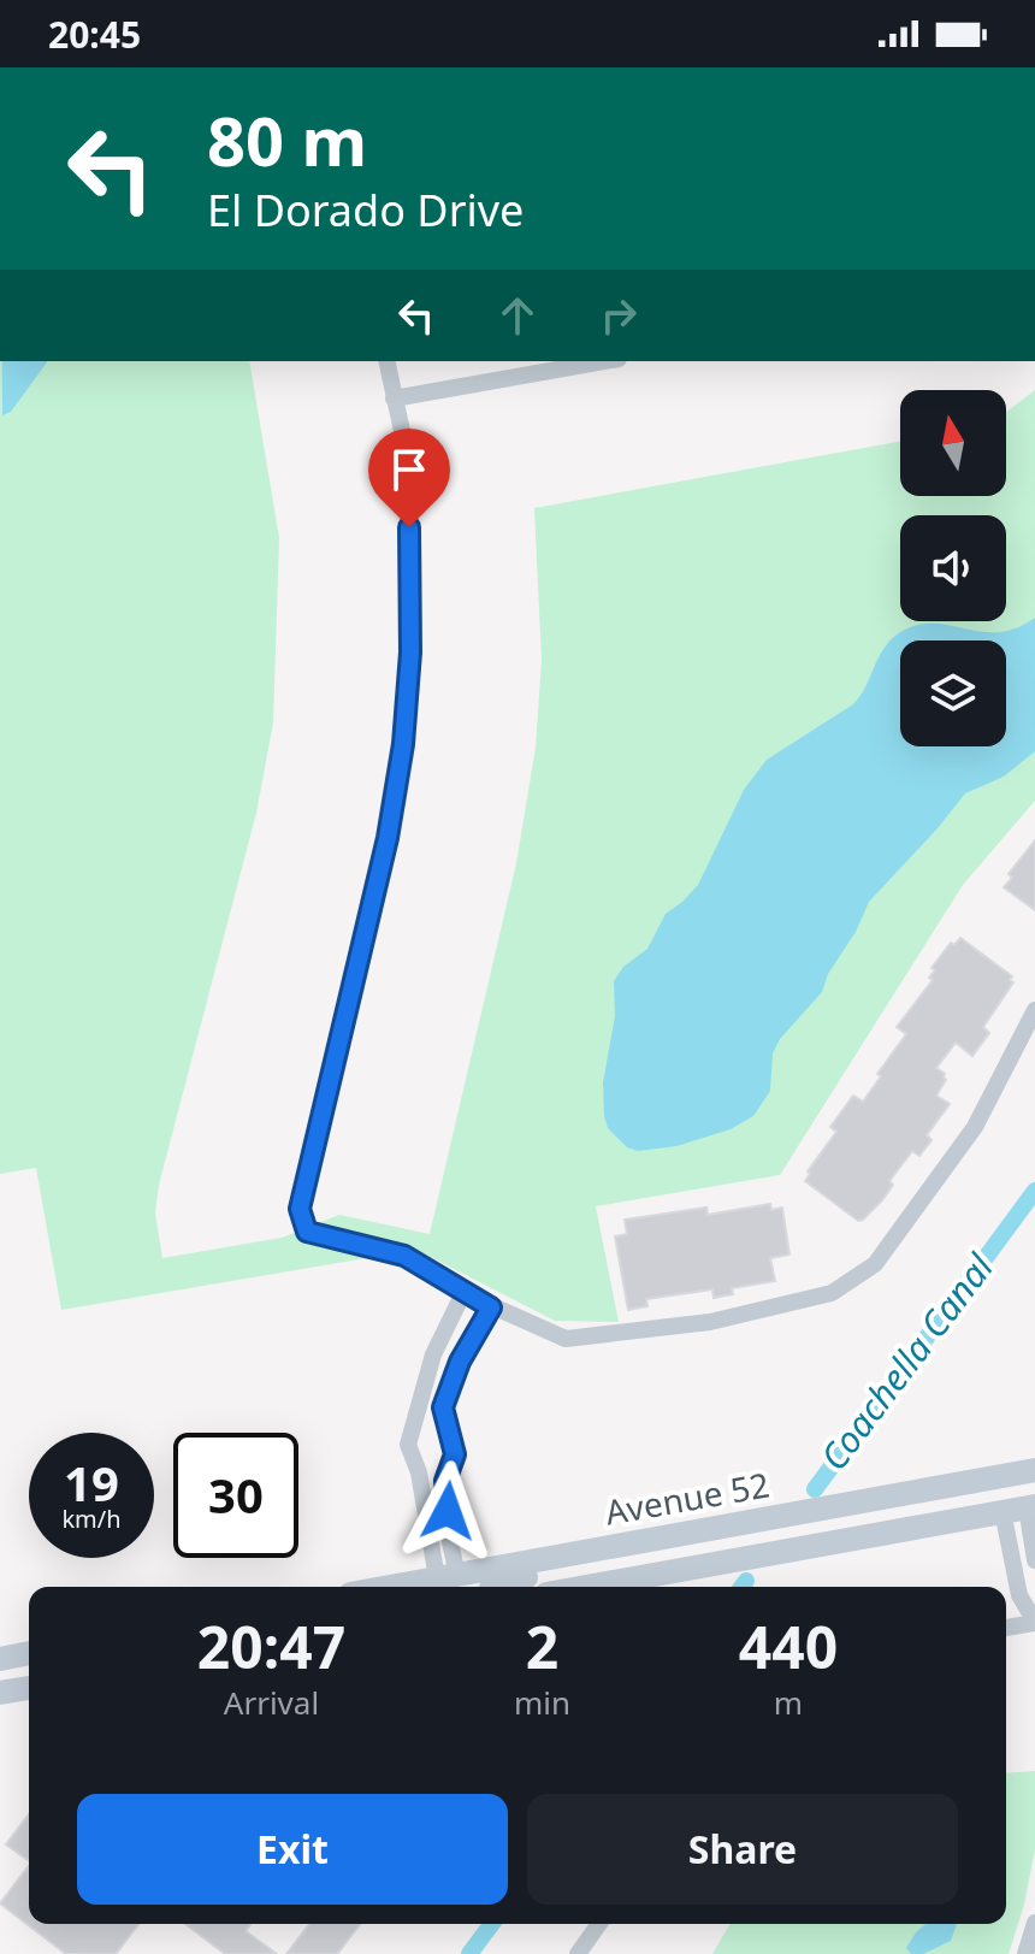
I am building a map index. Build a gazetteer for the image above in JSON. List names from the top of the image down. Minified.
{"streets":{"main road":["Avenue 52"]},"water":["Coachella Canal"],"north":"top","page":{"status":"20:45","turn":["80 m","El Dorado Drive"],"speed":"19 km/h","limit":"30","eta":["20:47","Arrival","2","min","440","m"],"buttons":["Exit","Share"]}}
